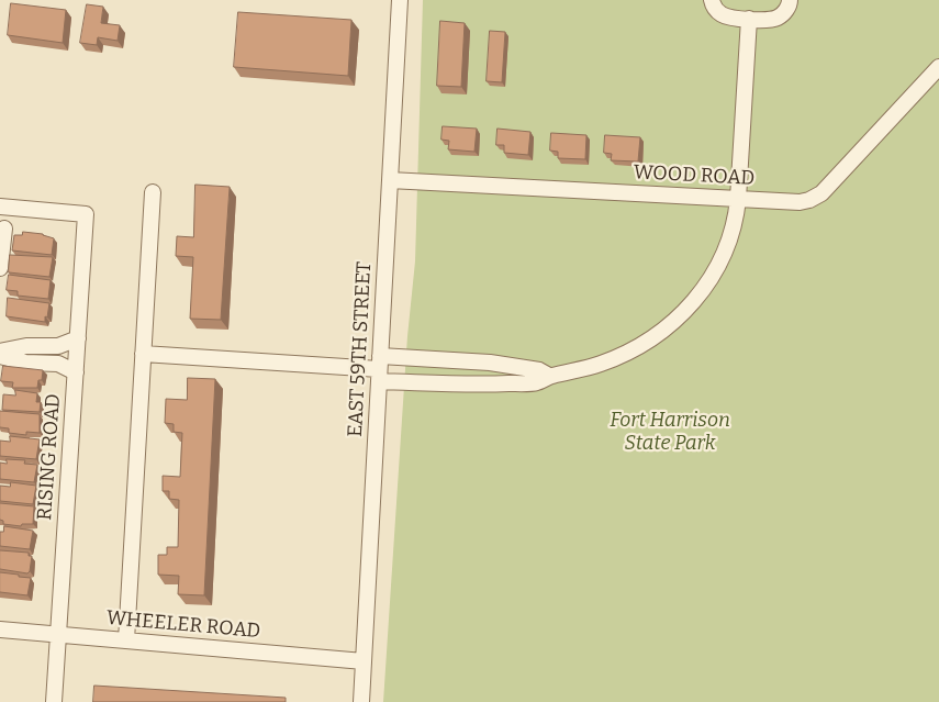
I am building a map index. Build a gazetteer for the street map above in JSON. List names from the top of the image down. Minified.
{"streets":{"street":["WOOD ROAD","EAST 59TH STREET","RISING ROAD","WHEELER ROAD"]},"crossings":[["WOOD ROAD","EAST 59TH STREET"],["EAST 59TH STREET","WHEELER ROAD"],["RISING ROAD","WHEELER ROAD"]],"parks":["Fort Harrison State Park"]}
